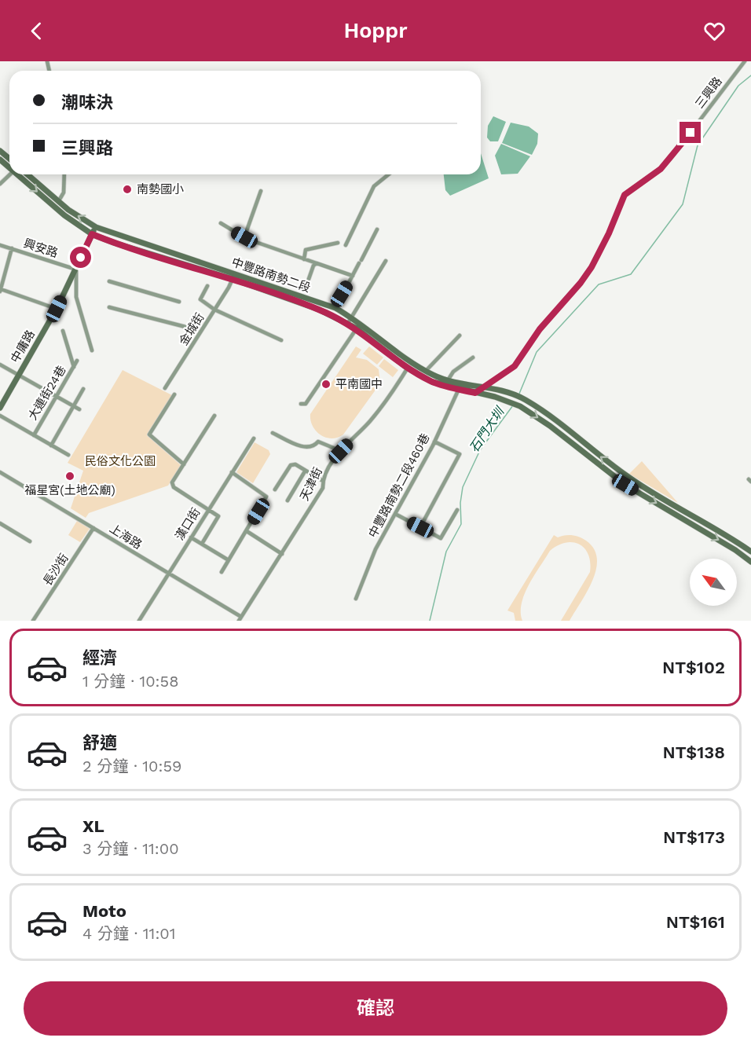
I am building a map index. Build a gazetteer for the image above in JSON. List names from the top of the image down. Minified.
{"streets":{"main road":["中豐路南勢二段","中庸路"],"street":["三興路","興安路","金城街","大連街24巷","天津街","中豐路南勢二段460巷","漢口街","上海路","長沙街"]},"crossings":[["三興路","中豐路南勢二段"],["興安路","中庸路"],["中豐路南勢二段","金城街"],["中豐路南勢二段","中庸路"],["中豐路南勢二段","天津街"],["中豐路南勢二段","中豐路南勢二段460巷"],["天津街","上海路"],["漢口街","上海路"],["上海路","長沙街"]],"water":["石門大圳"],"parks":["民俗文化公園"],"places":["南勢國小","平南國中","福星宮(土地公廟)"],"north":"top left","page":{"header":"Hoppr","banner":["潮味決","三興路"],"list":[{"name":"經濟","note":"1 分鐘 · 10:58","value":"NT$102"},{"name":"舒適","note":"2 分鐘 · 10:59","value":"NT$138"},{"name":"XL","note":"3 分鐘 · 11:00","value":"NT$173"},{"name":"Moto","note":"4 分鐘 · 11:01","value":"NT$161"}],"buttons":"確認"}}
